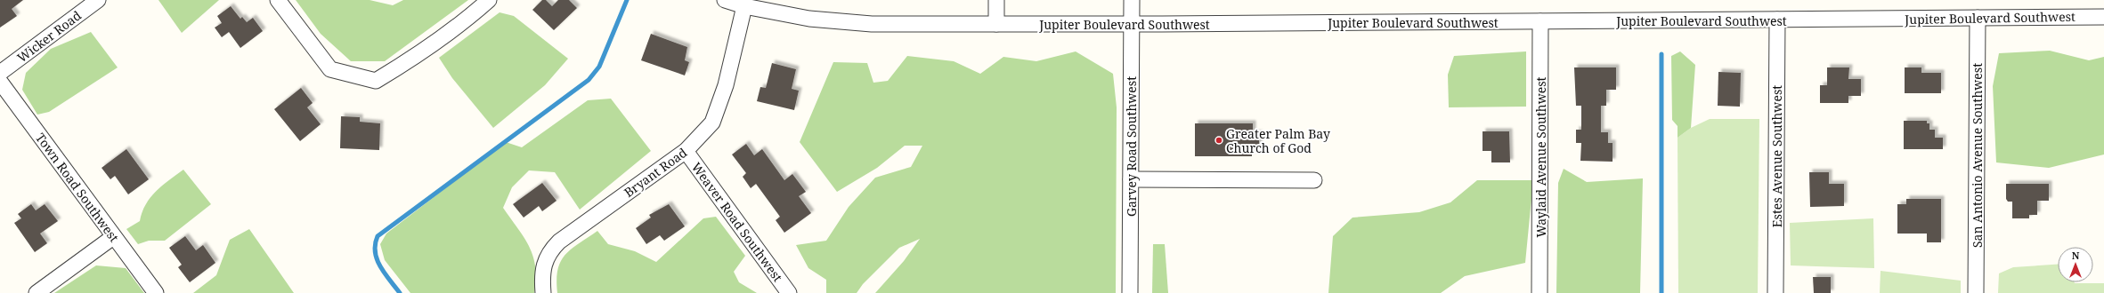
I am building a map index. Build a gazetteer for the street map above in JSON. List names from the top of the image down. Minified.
{"streets":{"street":["Jupiter Boulevard Southwest","Wicker Road","Garvey Road Southwest","San Antonio Avenue Southwest","Estes Avenue Southwest","Waylaid Avenue Southwest","Bryant Road","Town Road Southwest","Weaver Road Southwest"]},"crossings":[["Jupiter Boulevard Southwest","Garvey Road Southwest"],["Jupiter Boulevard Southwest","San Antonio Avenue Southwest"],["Jupiter Boulevard Southwest","Estes Avenue Southwest"],["Jupiter Boulevard Southwest","Waylaid Avenue Southwest"],["Jupiter Boulevard Southwest","Bryant Road"],["Bryant Road","Weaver Road Southwest"]],"places":["Greater Palm Bay Church of God"],"north":"top"}
